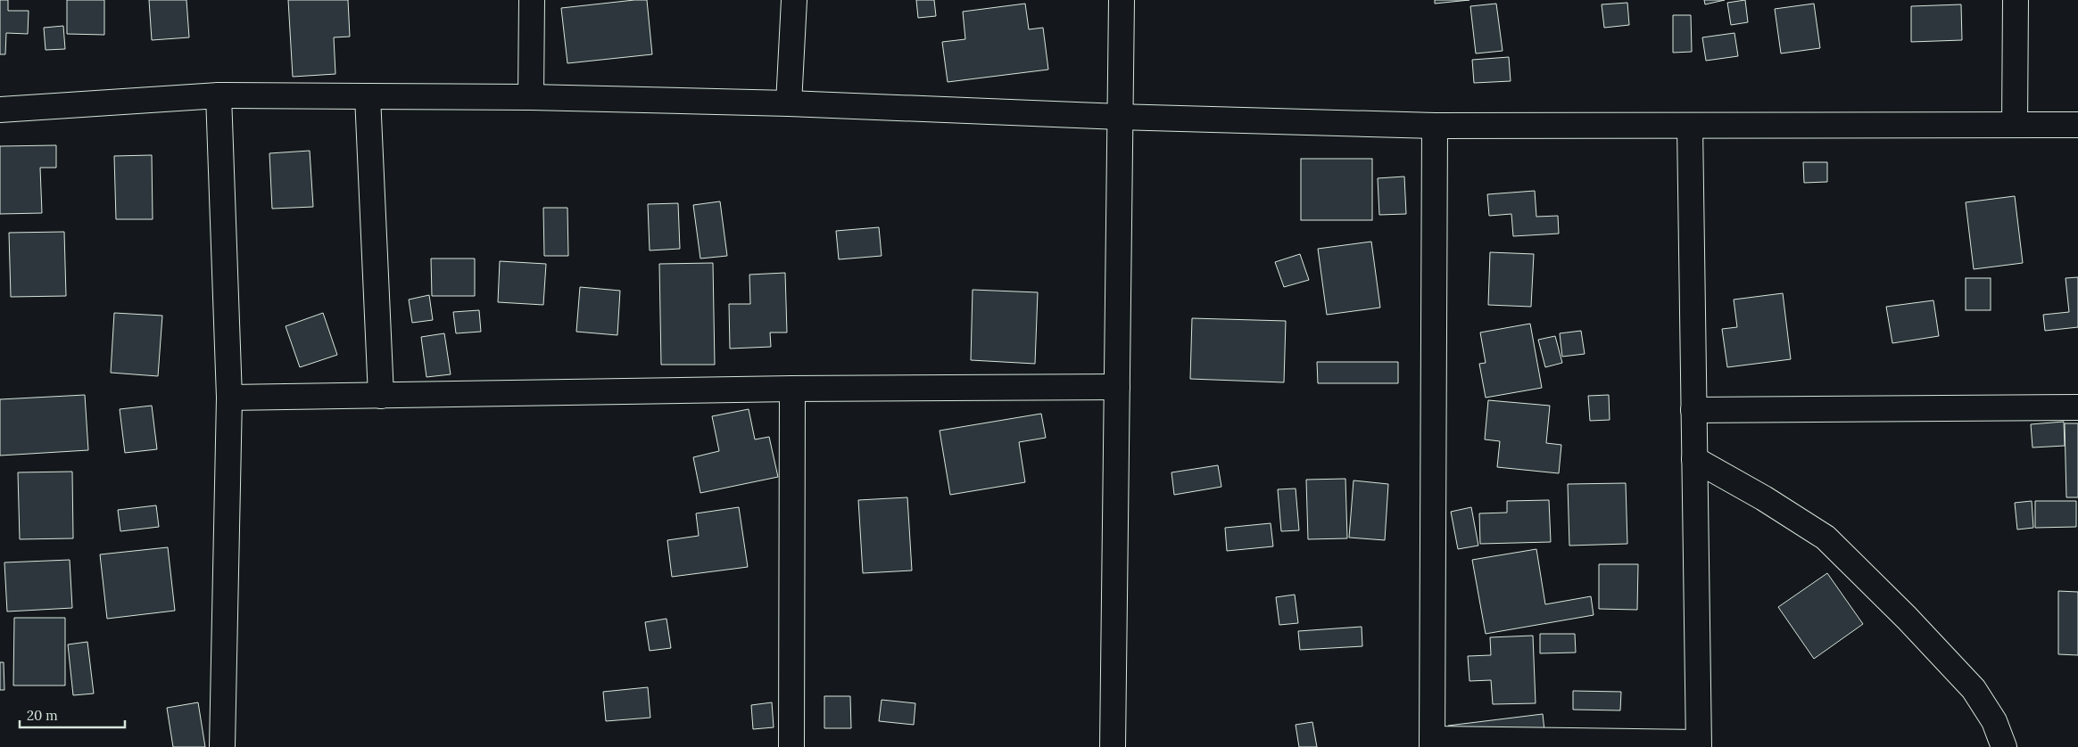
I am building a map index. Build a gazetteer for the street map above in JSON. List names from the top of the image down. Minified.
{"scale_bar":"20 m"}
